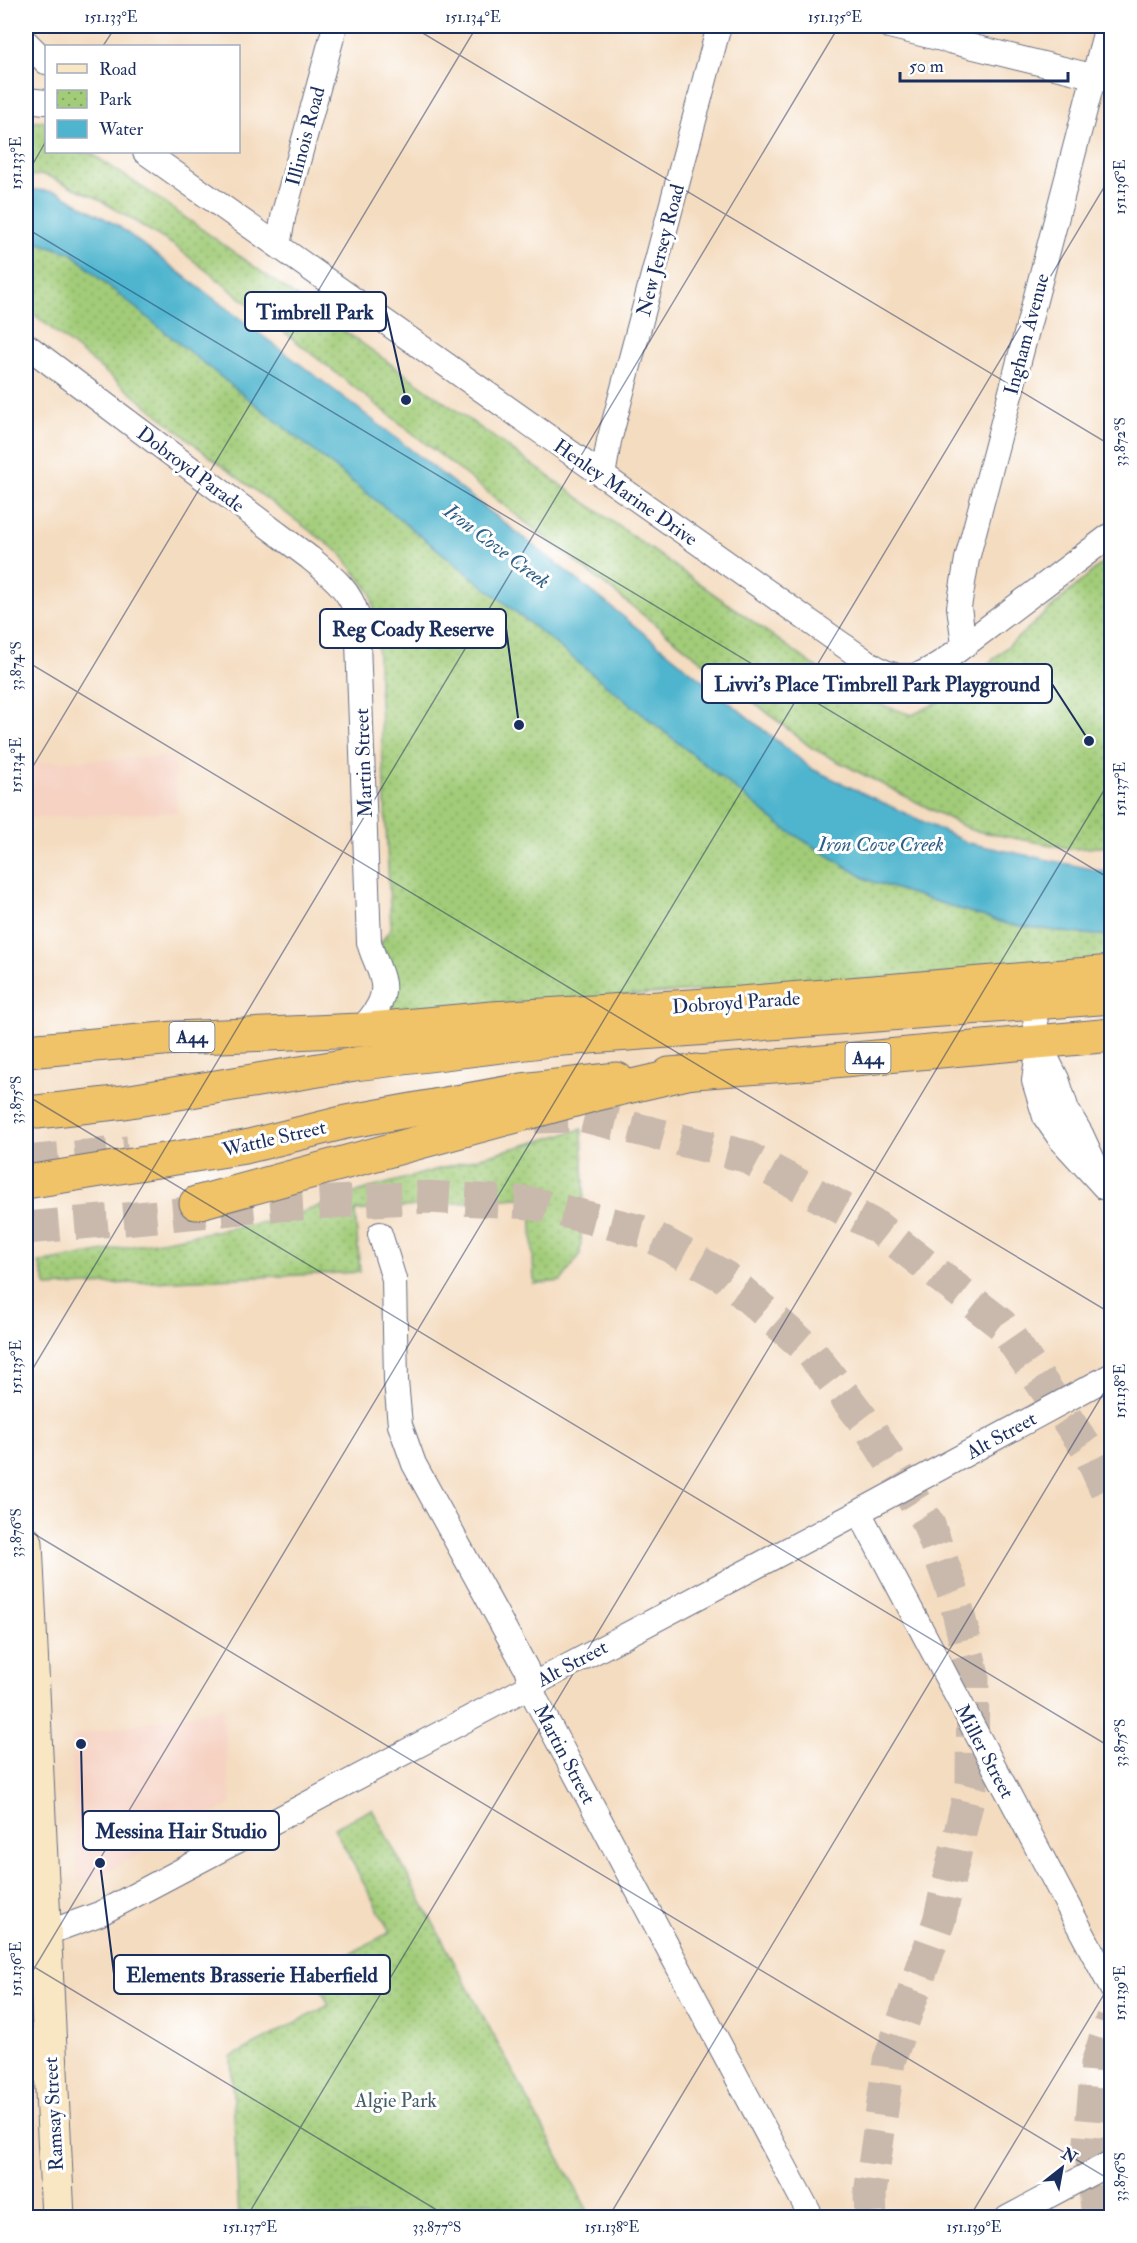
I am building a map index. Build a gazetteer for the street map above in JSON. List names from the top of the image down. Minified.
{"streets":{"highway":["Dobroyd Parade","A44","Wattle Street"],"main road":["Ramsay Street"],"street":["Illinois Road","New Jersey Road","Ingham Avenue","Henley Marine Drive","Martin Street","Alt Street","Miller Street"]},"crossings":[["Illinois Road","Henley Marine Drive"],["New Jersey Road","Henley Marine Drive"],["Ingham Avenue","Henley Marine Drive"],["Dobroyd Parade","Martin Street"],["Dobroyd Parade","A44"],["Martin Street","A44"],["Martin Street","Alt Street"],["A44","Wattle Street"],["Alt Street","Miller Street"],["Alt Street","Ramsay Street"]],"water":["Iron Cove Creek"],"parks":["Algie Park"],"places":["Timbrell Park","Reg Coady Reserve","Livvi's Place Timbrell Park Playground","Messina Hair Studio","Elements Brasserie Haberfield"],"legend":["Road","Park","Water"],"scale_bar":"50 m","north":"top right","coordinates":["151.133°E","151.134°E","151.135°E","151.136°E","33.872°S","33.874°S","151.137°E","33.875°S","151.138°E","33.876°S","151.139°E","33.877°S"]}
